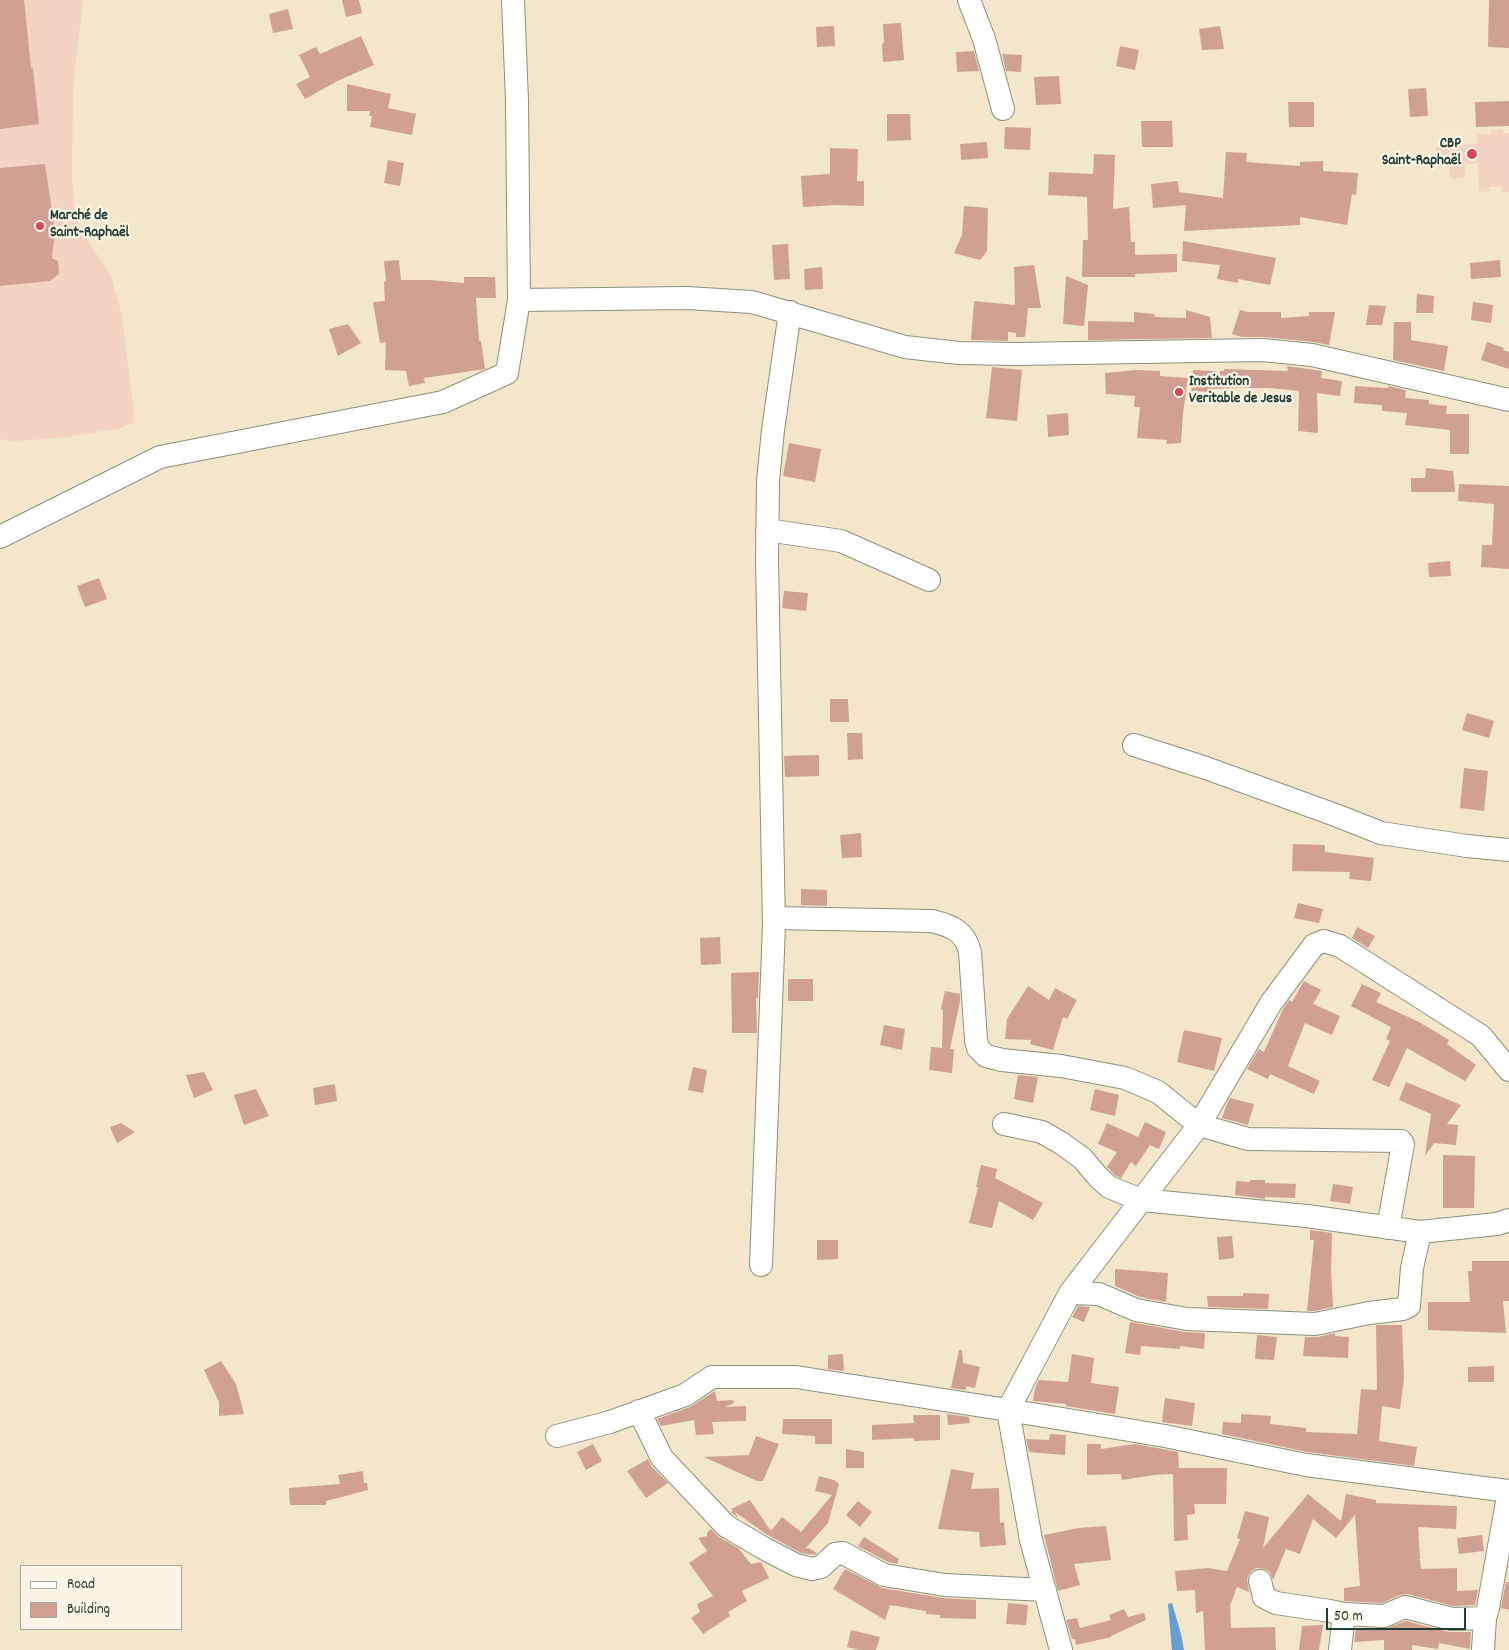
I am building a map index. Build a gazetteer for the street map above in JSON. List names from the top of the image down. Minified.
{"places":["CBP Saint-Raphaël","Marché de Saint-Raphaël","Institution Veritable de Jesus"],"legend":["Road","Building"],"scale_bar":"50 m"}
